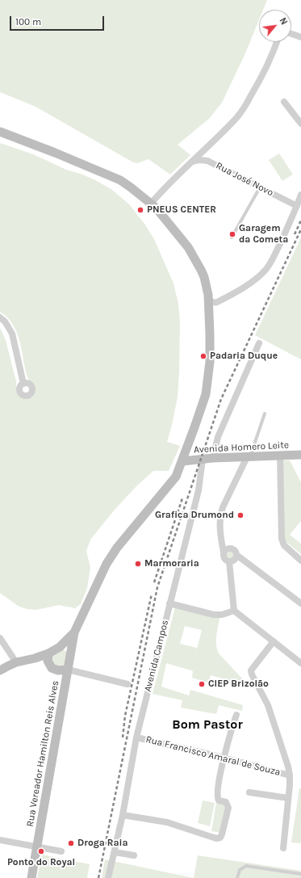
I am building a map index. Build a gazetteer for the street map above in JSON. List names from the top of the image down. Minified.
{"streets":{"main road":["Avenida Homero Leite","Rua Vereador Hamilton Reis Alves"],"street":["Rua José Novo","Avenida Campos","Rua Francisco Amaral de Souza"]},"crossings":[["Avenida Homero Leite","Avenida Campos"],["Avenida Campos","Rua Francisco Amaral de Souza"]],"districts":["Bom Pastor"],"places":["PNEUS CENTER","Garagem da Cometa","Padaria Duque","Grafica Drumond","Marmoraria","CIEP Brizolão","Droga Raia","Ponto do Royal"],"scale_bar":"100 m","north":"top right"}
